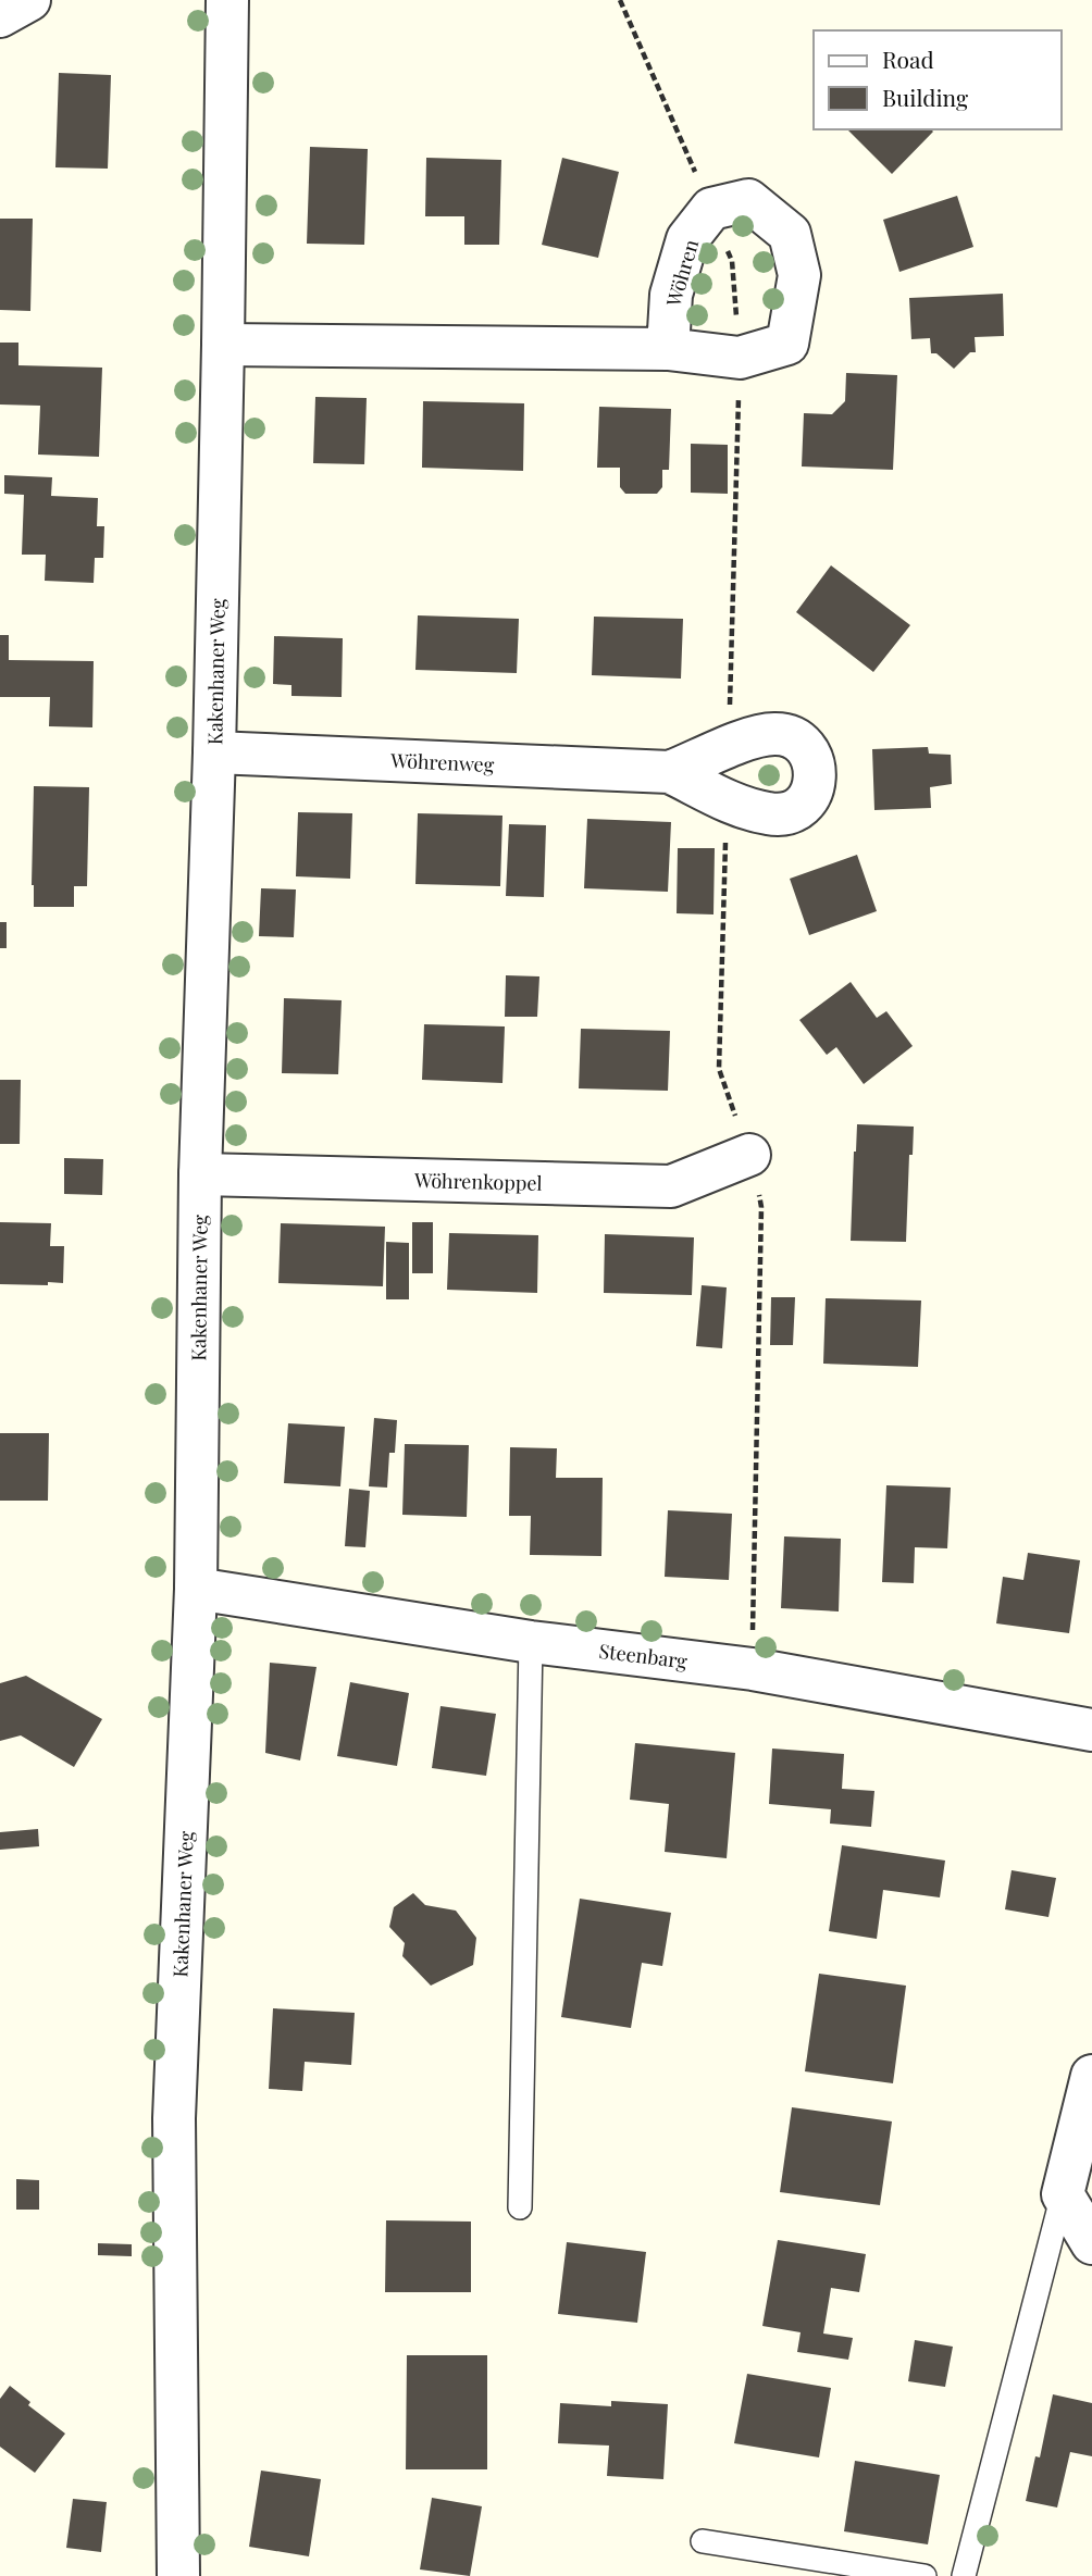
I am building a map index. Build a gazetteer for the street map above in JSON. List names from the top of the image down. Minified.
{"streets":{"street":["Wöhren","Kakenhaner Weg","Wöhrenweg","Wöhrenkoppel","Steenbarg"]},"crossings":[["Kakenhaner Weg","Wöhrenweg"],["Kakenhaner Weg","Wöhrenkoppel"],["Kakenhaner Weg","Steenbarg"]],"legend":["Road","Building"]}
